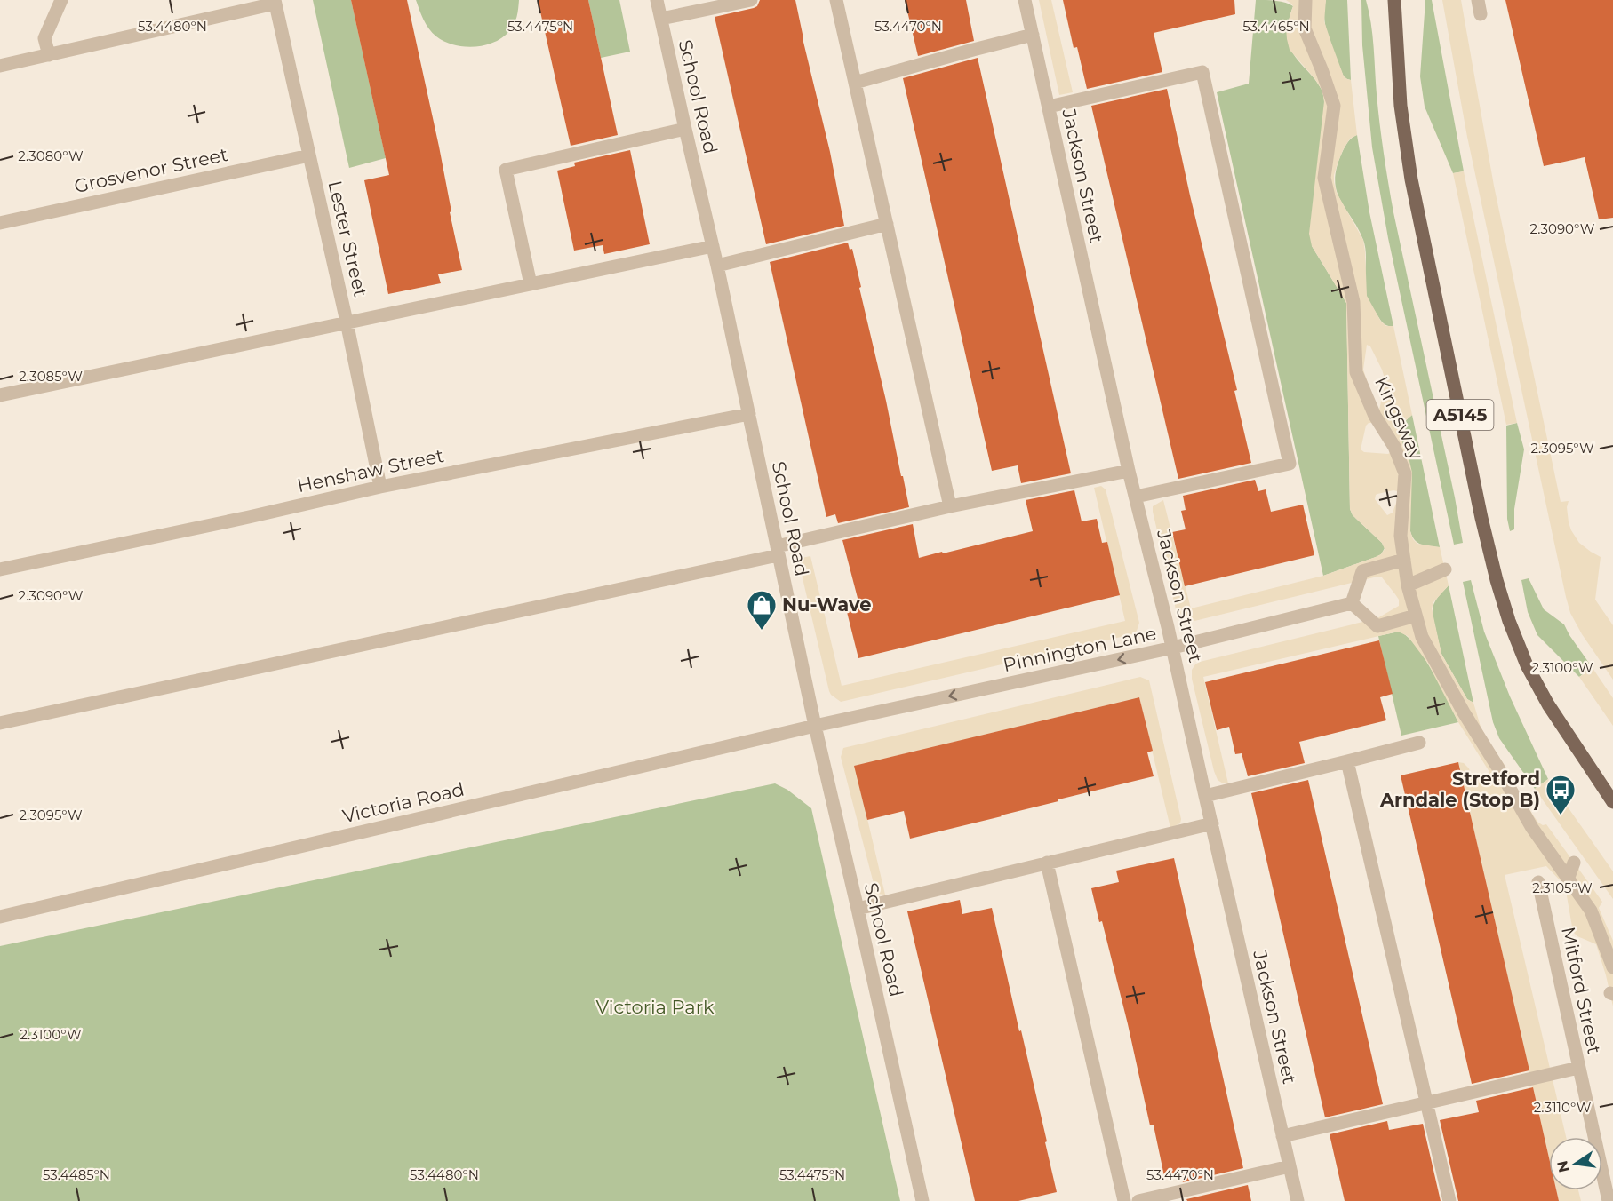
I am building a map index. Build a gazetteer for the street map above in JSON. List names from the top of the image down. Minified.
{"streets":{"main road":["A5145"],"street":["School Road","Grosvenor Street","Jackson Street","Lester Street","Kingsway","Henshaw Street","Pinnington Lane","Victoria Road","Mitford Street"]},"crossings":[["School Road","Henshaw Street"],["School Road","Pinnington Lane"],["School Road","Victoria Road"],["Grosvenor Street","Lester Street"],["Jackson Street","Pinnington Lane"],["Lester Street","Henshaw Street"],["Pinnington Lane","Victoria Road"]],"one_way":["Pinnington Lane"],"parks":["Victoria Park"],"places":{"shop":["Nu-Wave"],"bus stop":["Stretford Arndale (Stop B)"]},"north":"left","coordinates":["53.4480°N","53.4475°N","53.4470°N","53.4465°N","2.3080°W","2.3090°W","2.3085°W","2.3095°W","2.3100°W","2.3105°W","2.3110°W","53.4485°N"]}
